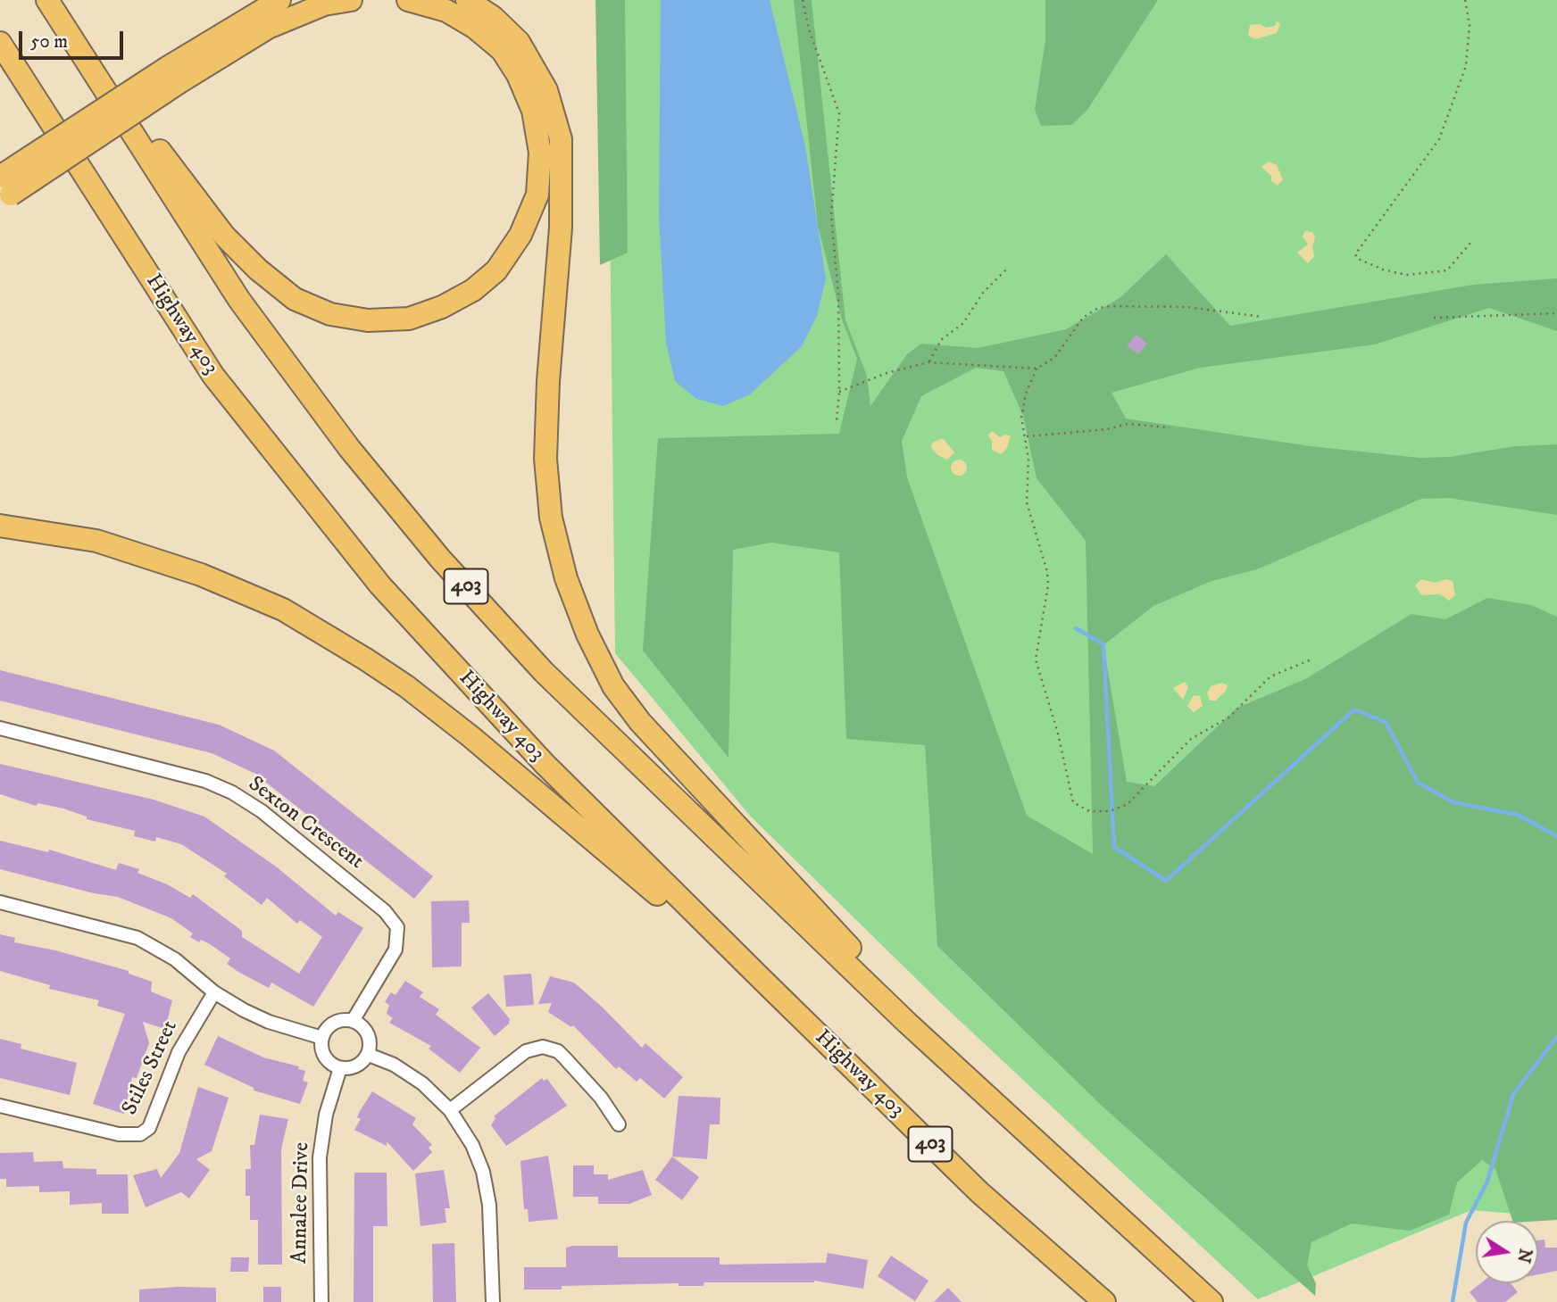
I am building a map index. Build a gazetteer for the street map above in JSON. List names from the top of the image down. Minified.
{"streets":{"highway":["Highway 403","403"],"street":["Sexton Crescent","Stiles Street","Annalee Drive"]},"crossings":[["Sexton Crescent","Annalee Drive"]],"scale_bar":"50 m","north":"right"}
